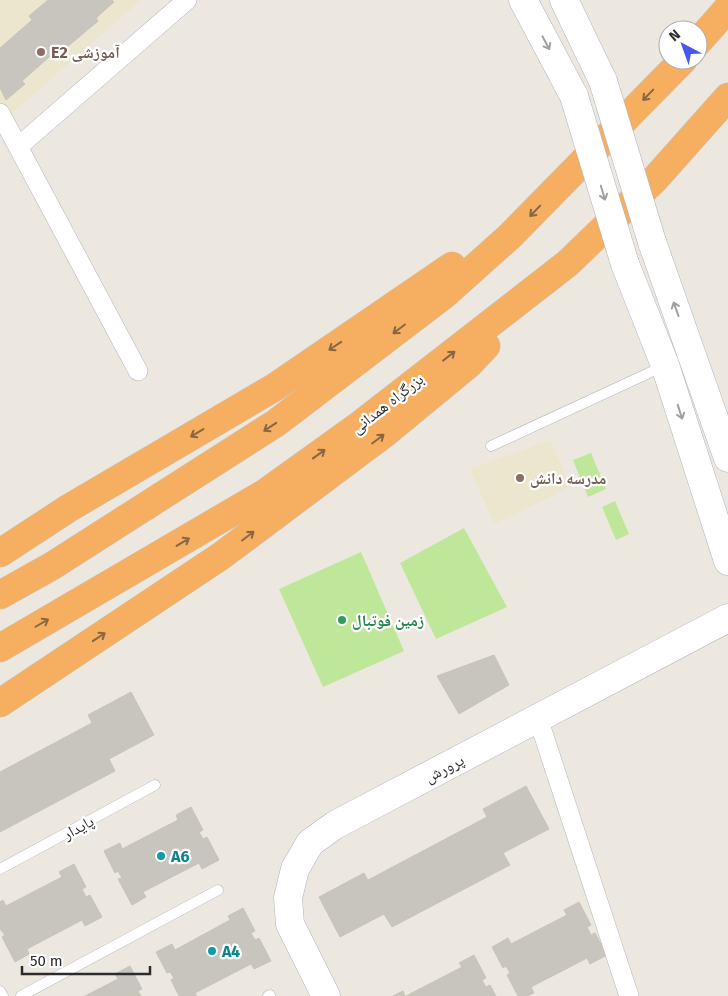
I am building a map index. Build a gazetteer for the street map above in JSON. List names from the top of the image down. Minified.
{"streets":{"highway":["بزرگراه همدانی"],"street":["پرورش"],"lane":["پایدار"]},"places":["E2 آموزشی","مدرسه دانش","زمین فوتبال","A6","A4"],"scale_bar":"50 m","north":"top left"}
